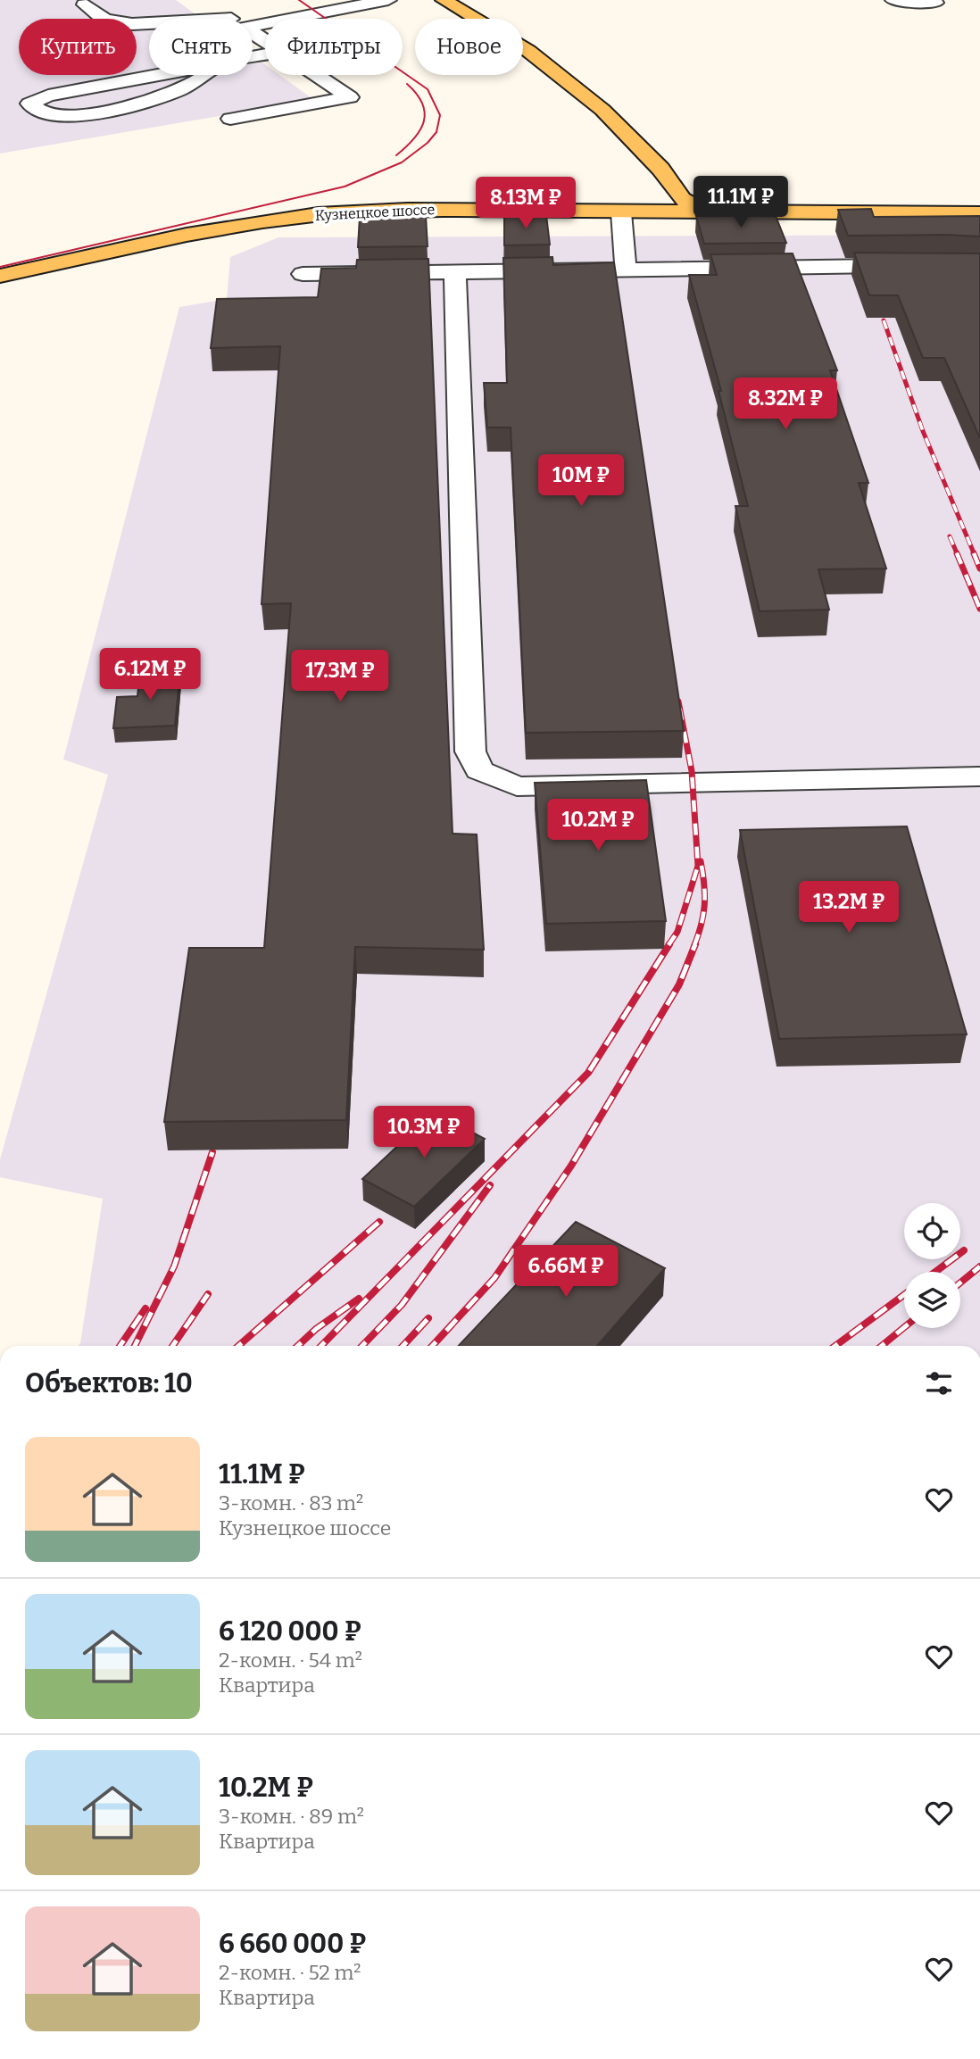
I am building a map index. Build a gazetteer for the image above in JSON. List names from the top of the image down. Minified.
{"streets":{"main road":["Кузнецкое шоссе"]},"page":{"chip":["Купить","Снять","Фильтры","Новое"],"price":["11.1M ₽","8.13M ₽","8.32M ₽","10M ₽","6.12M ₽","17.3M ₽","10.2M ₽","13.2M ₽","10.3M ₽","6.66M ₽"],"heading":"Объектов: 10","list":[{"name":"11.1M ₽","note":"3-комн. · 83 m² · Кузнецкое шоссе"},{"name":"6 120 000 ₽","note":"2-комн. · 54 m² · Квартира"},{"name":"10.2M ₽","note":"3-комн. · 89 m² · Квартира"},{"name":"6 660 000 ₽","note":"2-комн. · 52 m² · Квартира"}]}}
